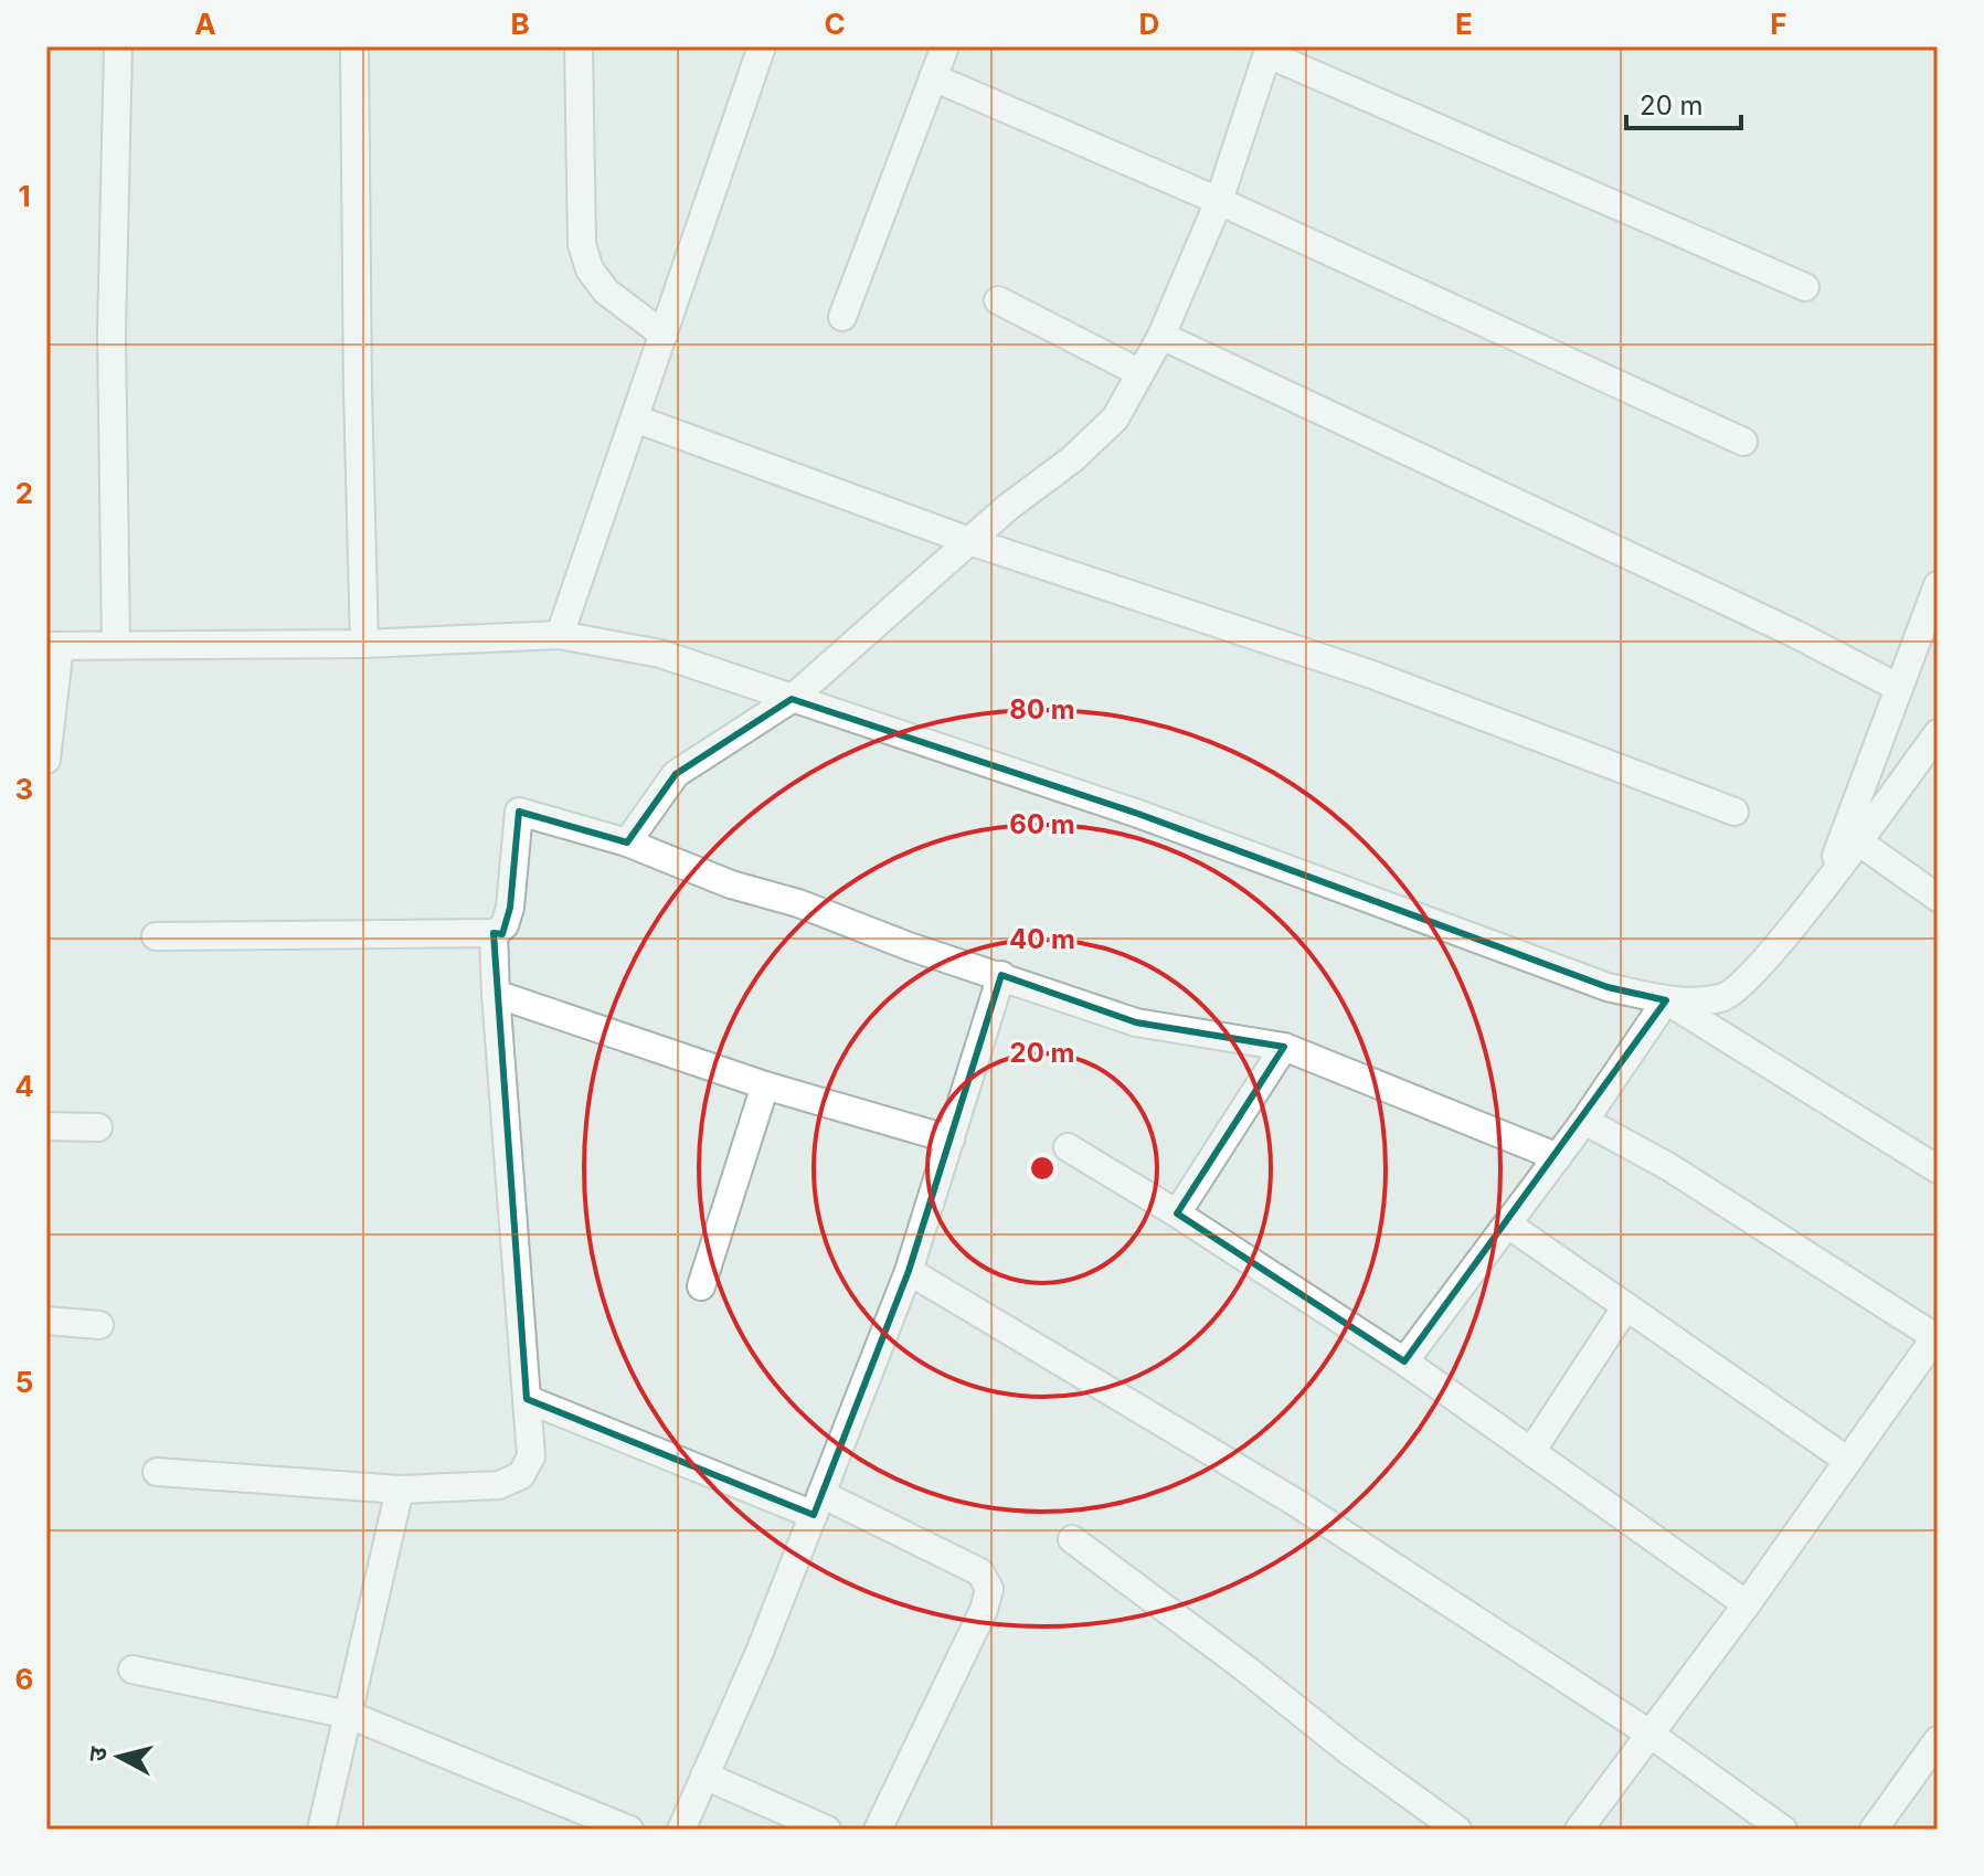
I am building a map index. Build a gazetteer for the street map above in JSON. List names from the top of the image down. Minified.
{"scale_bar":"20 m","north":"left","grid":{"columns":["A","B","C","D","E","F"],"rows":["1","2","3","4","5","6"]},"rings":["80 m","60 m","40 m","20 m"]}
